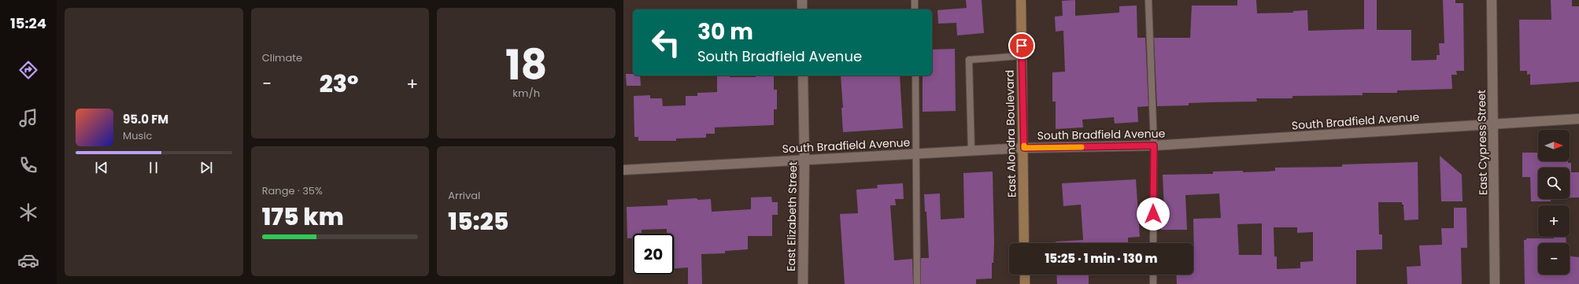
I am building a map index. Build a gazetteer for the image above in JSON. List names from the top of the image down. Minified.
{"streets":{"main road":["East Alondra Boulevard"],"street":["South Bradfield Avenue","East Cypress Street","East Elizabeth Street"]},"crossings":[["South Bradfield Avenue","East Alondra Boulevard"],["South Bradfield Avenue","East Cypress Street"],["South Bradfield Avenue","East Elizabeth Street"]],"north":"right","page":{"tabs":"15:24","tile":["Climate",["18","km/h"],["Range · 35%","175 km"],["Arrival","15:25"]],"turn":["30 m","South Bradfield Avenue"],"heat":["−","23°","+"],"song":["95.0 FM","Music"],"map_buttons":["+","−"],"limit":"20","trip":"15:25 · 1 min · 130 m"}}
